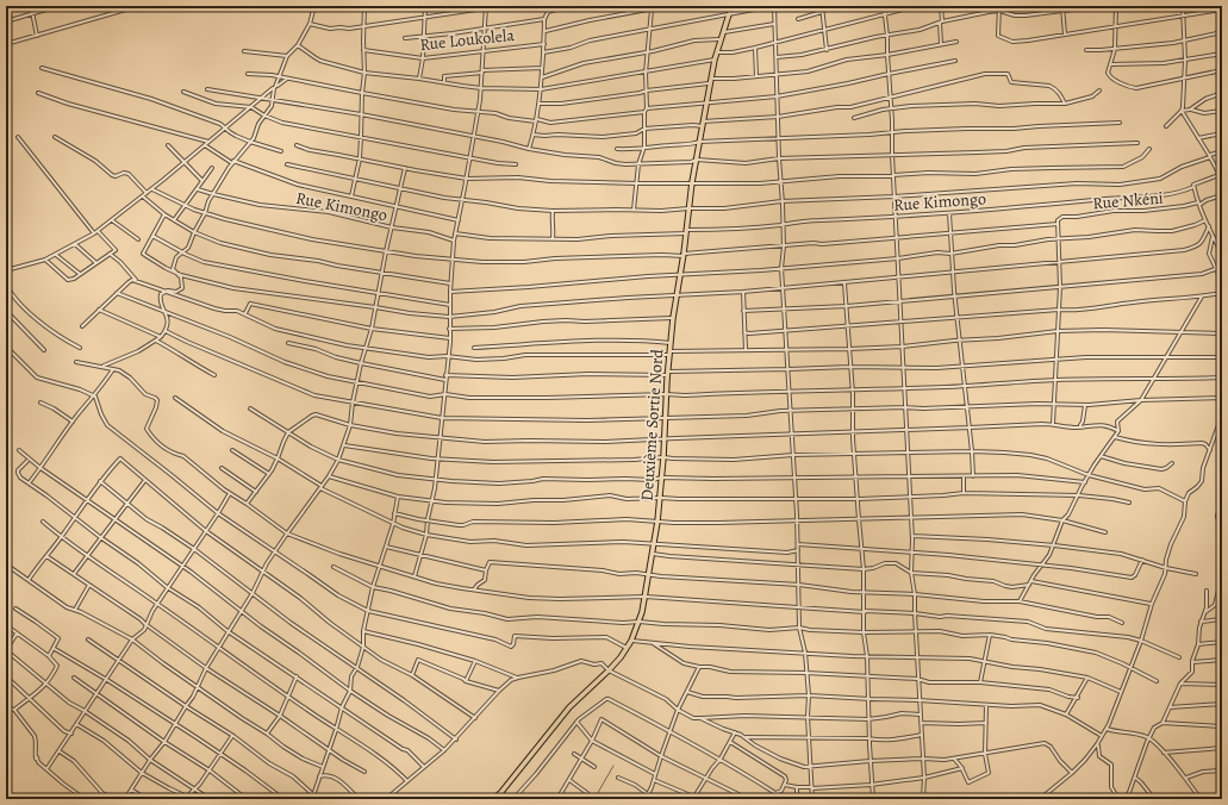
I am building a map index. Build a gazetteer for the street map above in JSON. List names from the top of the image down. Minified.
{"streets":{"main road":["Deuxième Sortie Nord"],"street":["Rue Loukolela","Rue Nkéni","Rue Kimongo"]},"crossings":[["Rue Kimongo","Deuxième Sortie Nord"]]}
